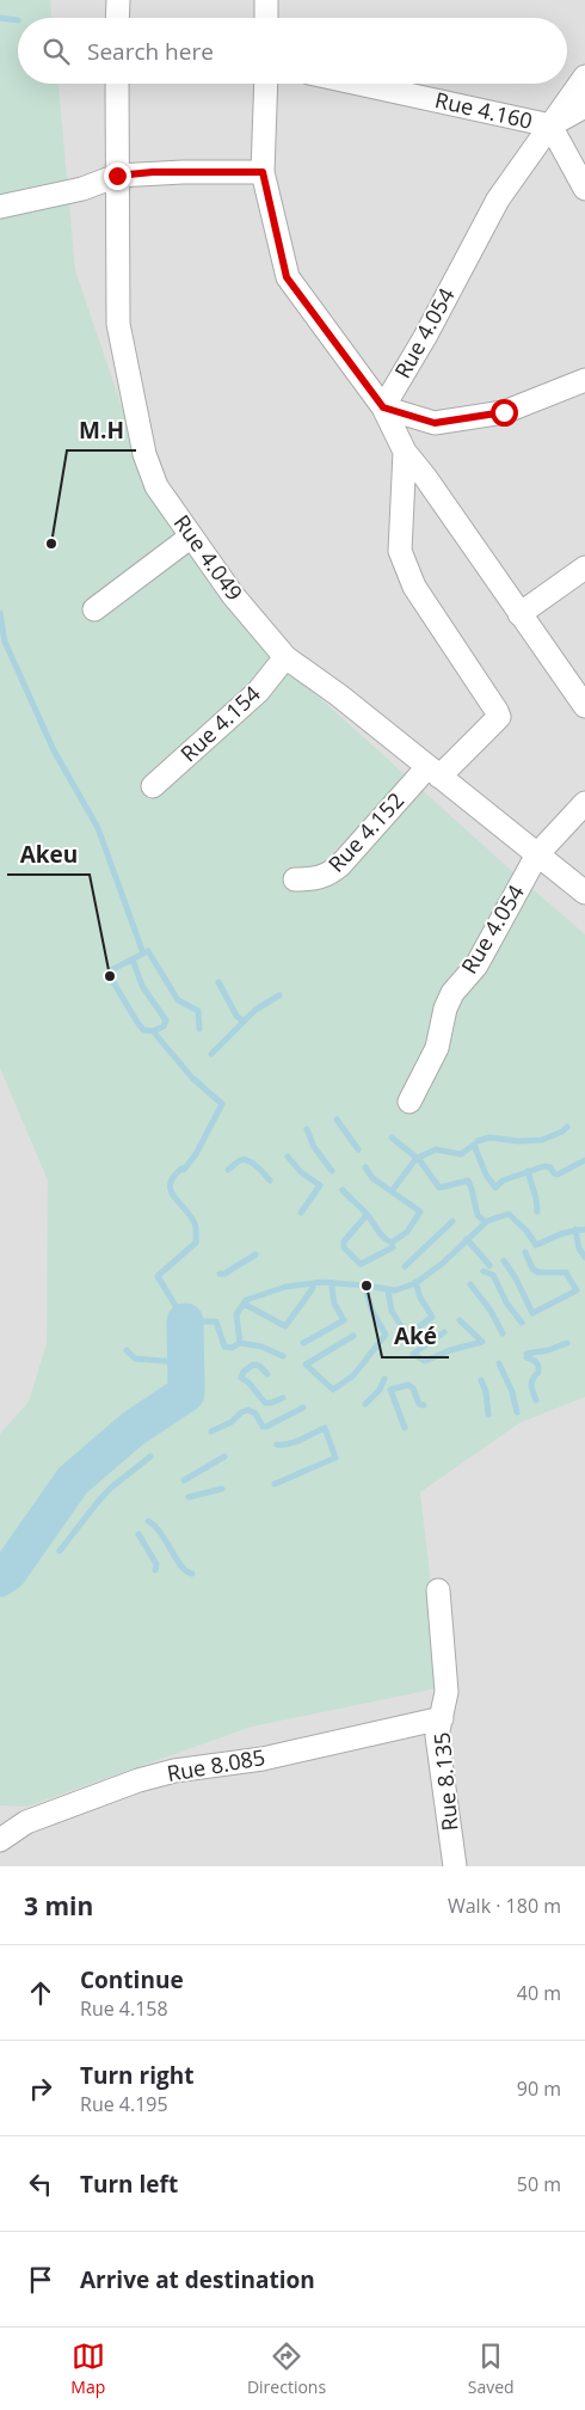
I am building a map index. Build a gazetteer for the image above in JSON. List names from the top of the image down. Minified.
{"streets":{"street":["Rue 4.160","Rue 4.054","Rue 4.049","Rue 4.154","Rue 4.152","Rue 8.085","Rue 8.135"]},"crossings":[["Rue 4.160","Rue 4.054"],["Rue 4.054","Rue 4.049"],["Rue 4.049","Rue 4.154"],["Rue 4.049","Rue 4.152"],["Rue 8.085","Rue 8.135"]],"places":["M.H","Akeu","Aké"],"page":{"search":"Search here","heading":["3 min","Walk · 180 m"],"list":[["Continue","Rue 4.158","40 m"],["Turn right","Rue 4.195","90 m"],["Turn left","50 m"],"Arrive at destination"],"nav":["Map","Directions","Saved"]}}
